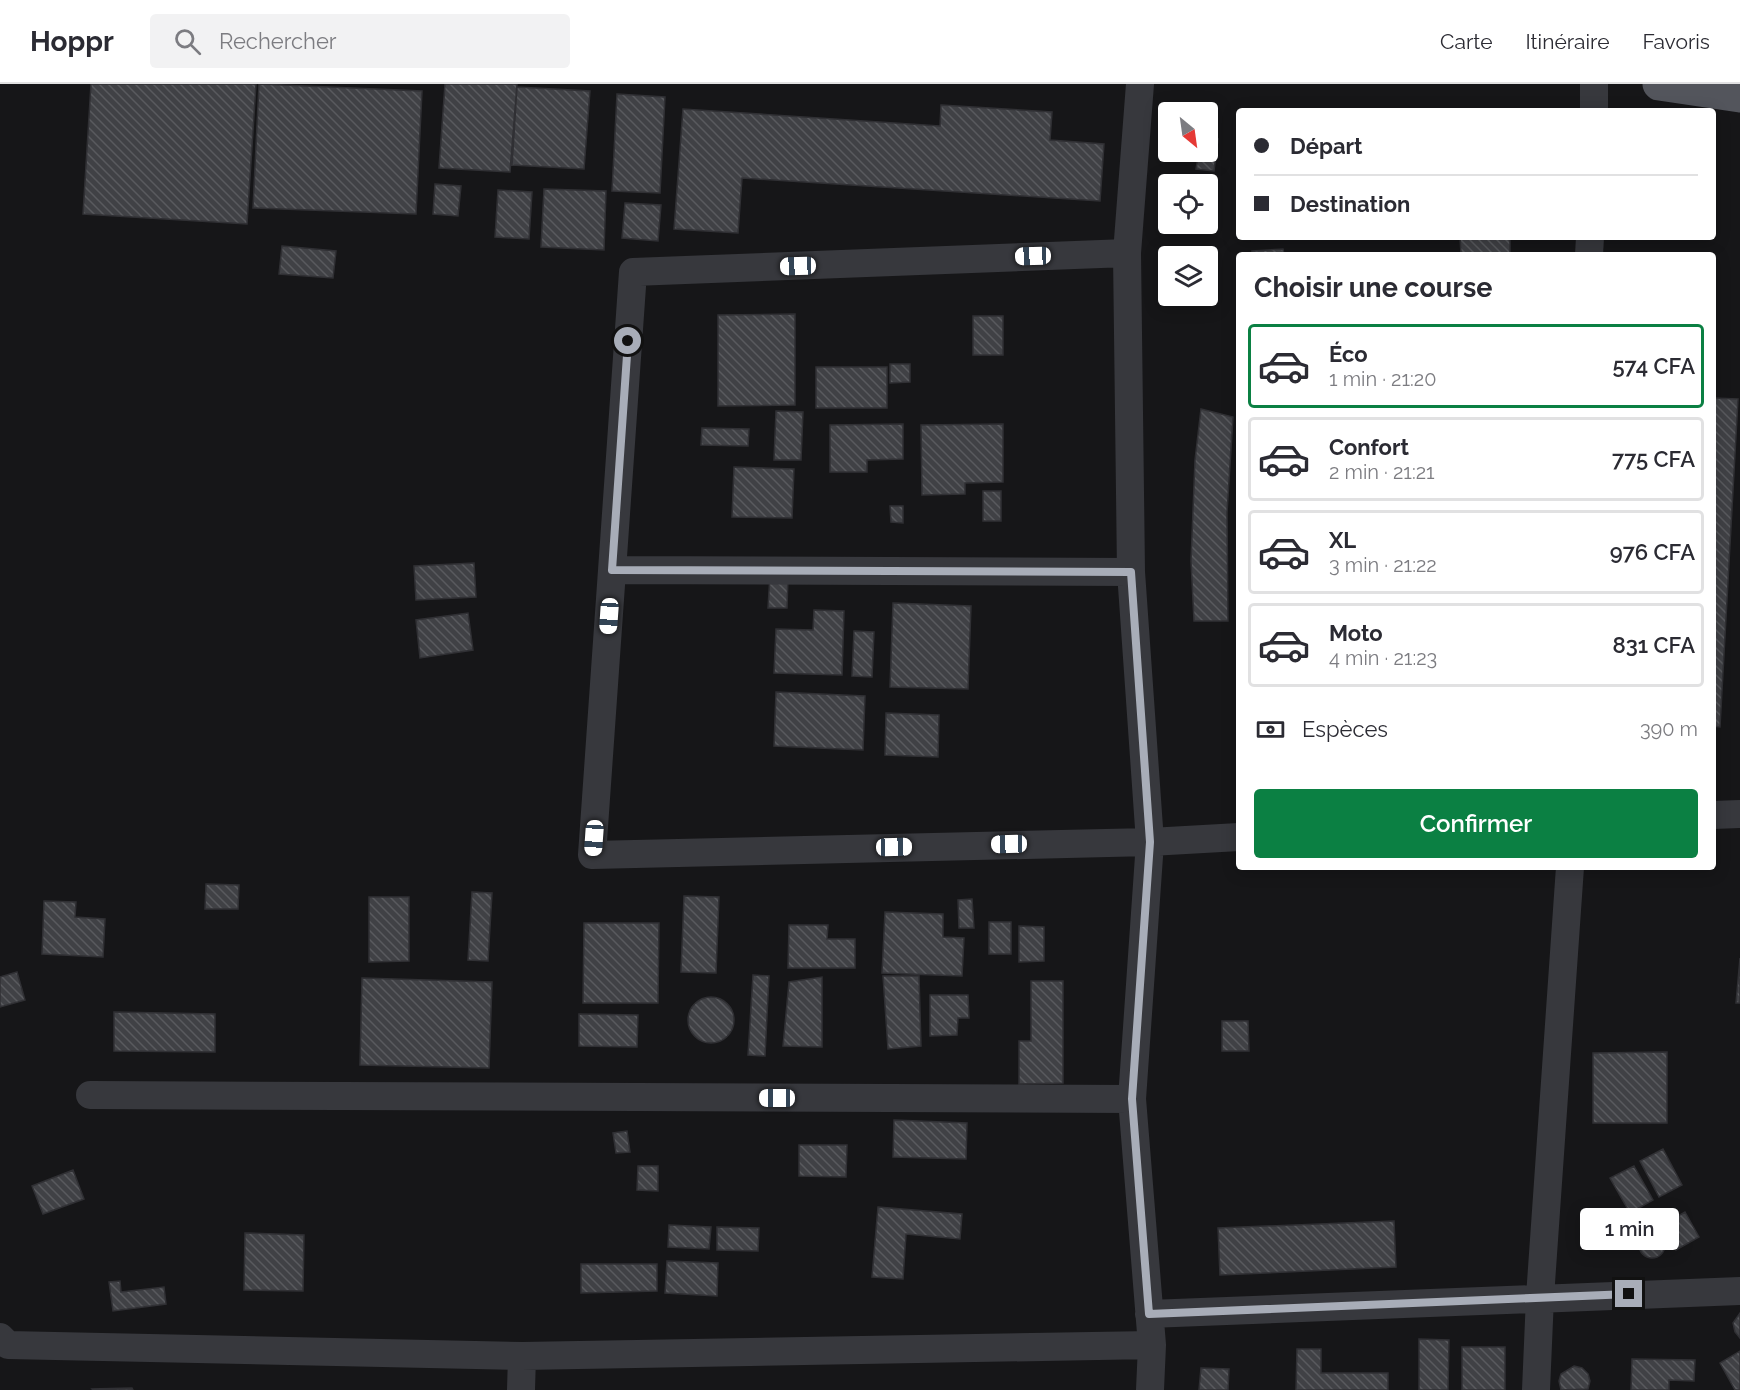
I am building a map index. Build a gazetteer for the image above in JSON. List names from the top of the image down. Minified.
{"north":"bottom right","page":{"header":"Hoppr","search":"Rechercher","nav":["Carte","Itinéraire","Favoris"],"banner":["Départ","Destination"],"heading":"Choisir une course","list":[{"name":"Éco","note":"1 min · 21:20","value":"574 CFA"},{"name":"Confort","note":"2 min · 21:21","value":"775 CFA"},{"name":"XL","note":"3 min · 21:22","value":"976 CFA"},{"name":"Moto","note":"4 min · 21:23","value":"831 CFA"}],"pay":["Espèces","390 m"],"buttons":"Confirmer","bubble":"1 min"}}
